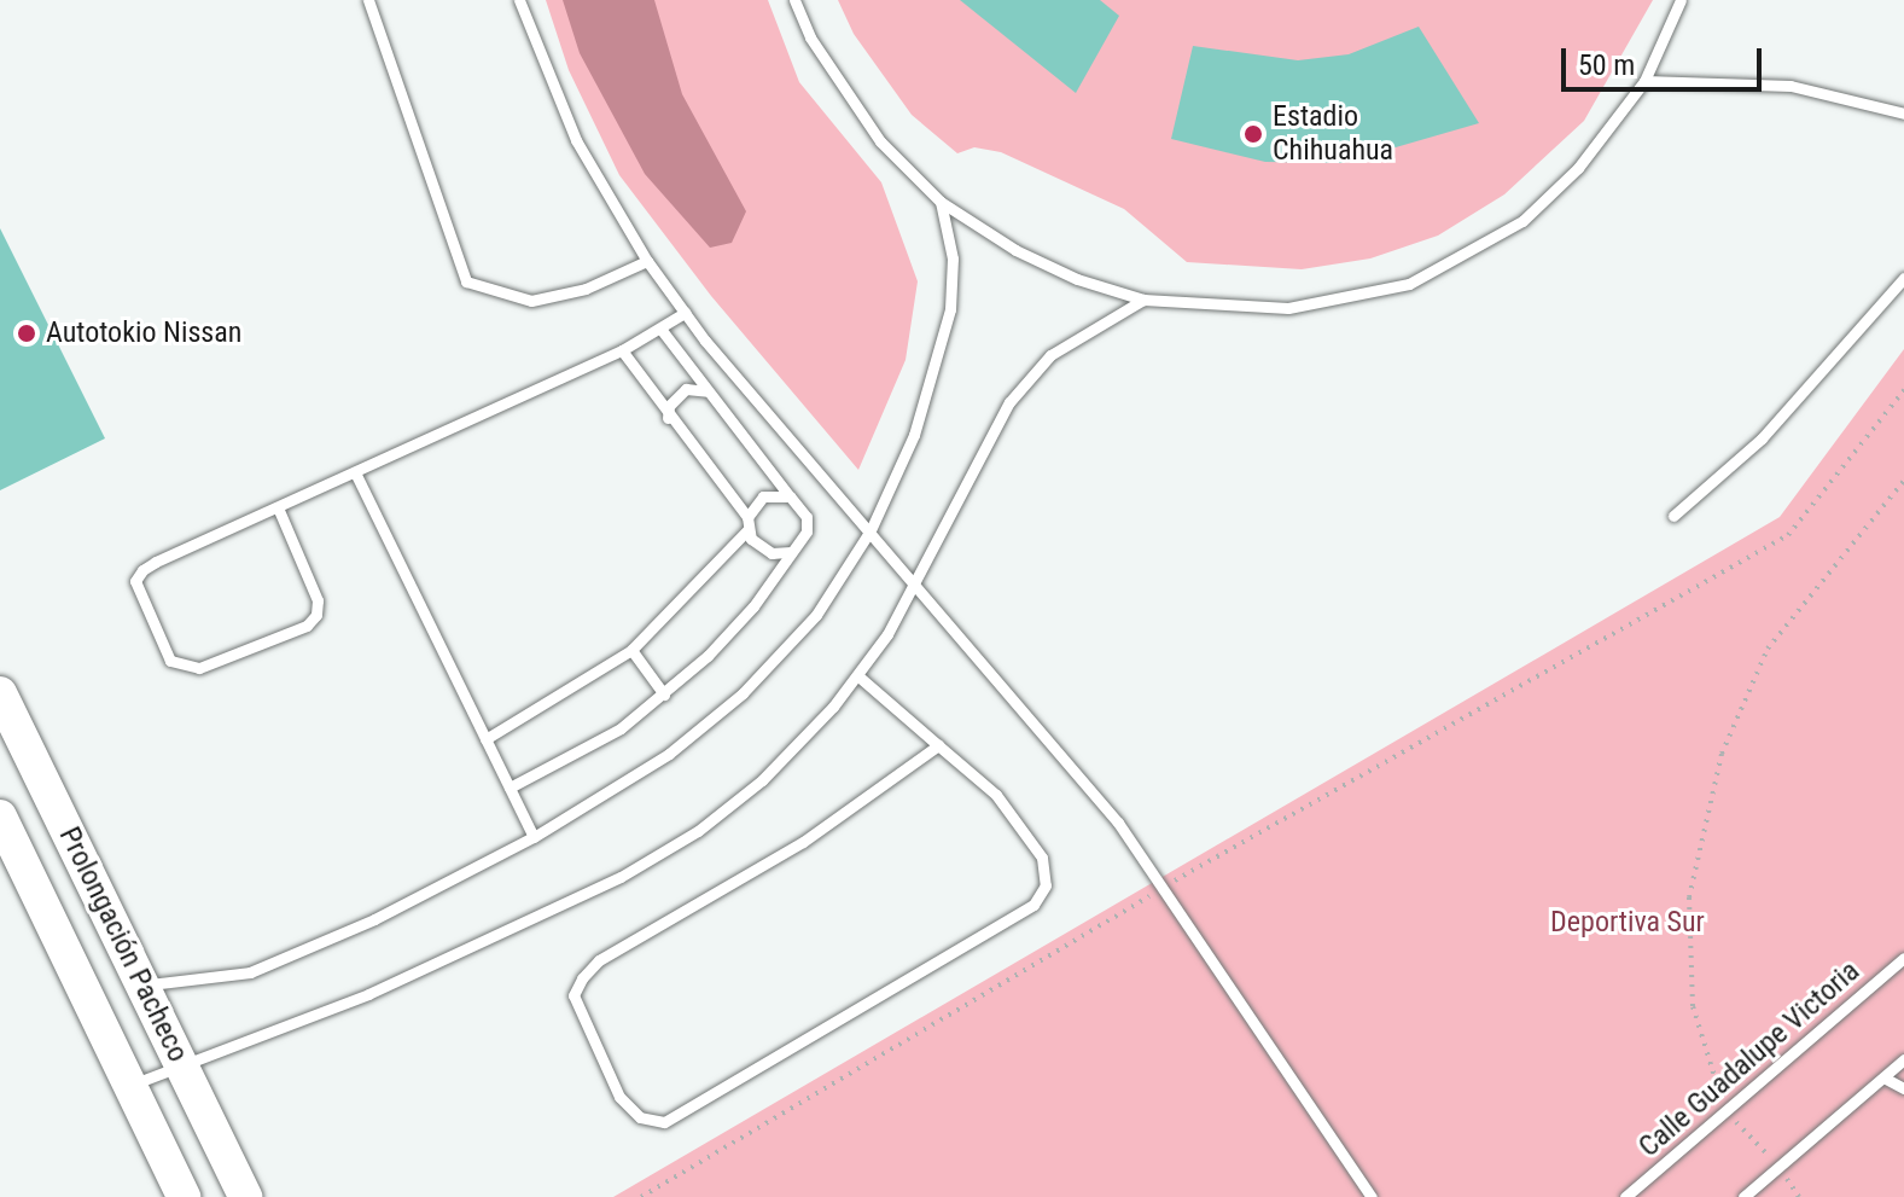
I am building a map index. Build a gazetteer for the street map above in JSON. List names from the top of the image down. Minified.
{"streets":{"main road":["Prolongación Pacheco"],"lane":["Calle Guadalupe Victoria"]},"parks":["Deportiva Sur"],"places":["Estadio Chihuahua","Autotokio Nissan"],"scale_bar":"50 m"}
